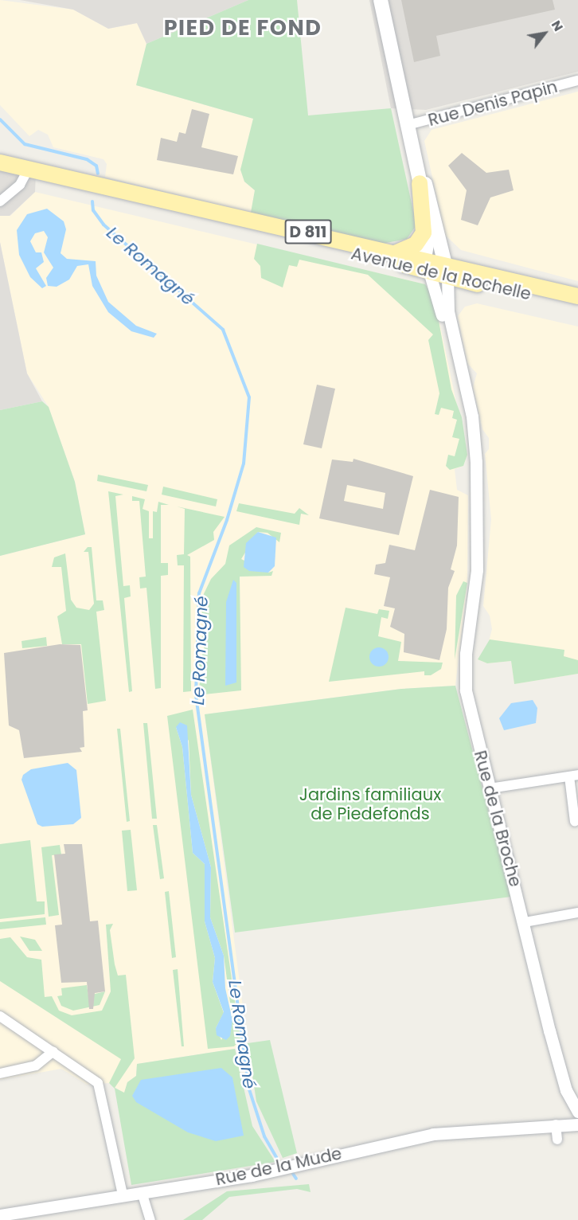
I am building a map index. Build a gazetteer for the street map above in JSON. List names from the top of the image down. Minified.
{"streets":{"main road":["D 811","Avenue de la Rochelle"],"street":["Rue Denis Papin","Rue de la Broche","Rue de la Mude"]},"crossings":[["D 811","Avenue de la Rochelle"]],"districts":["PIED DE FOND"],"water":["Le Romagné"],"parks":["Jardins familiaux de Piedefonds"],"north":"top right"}
